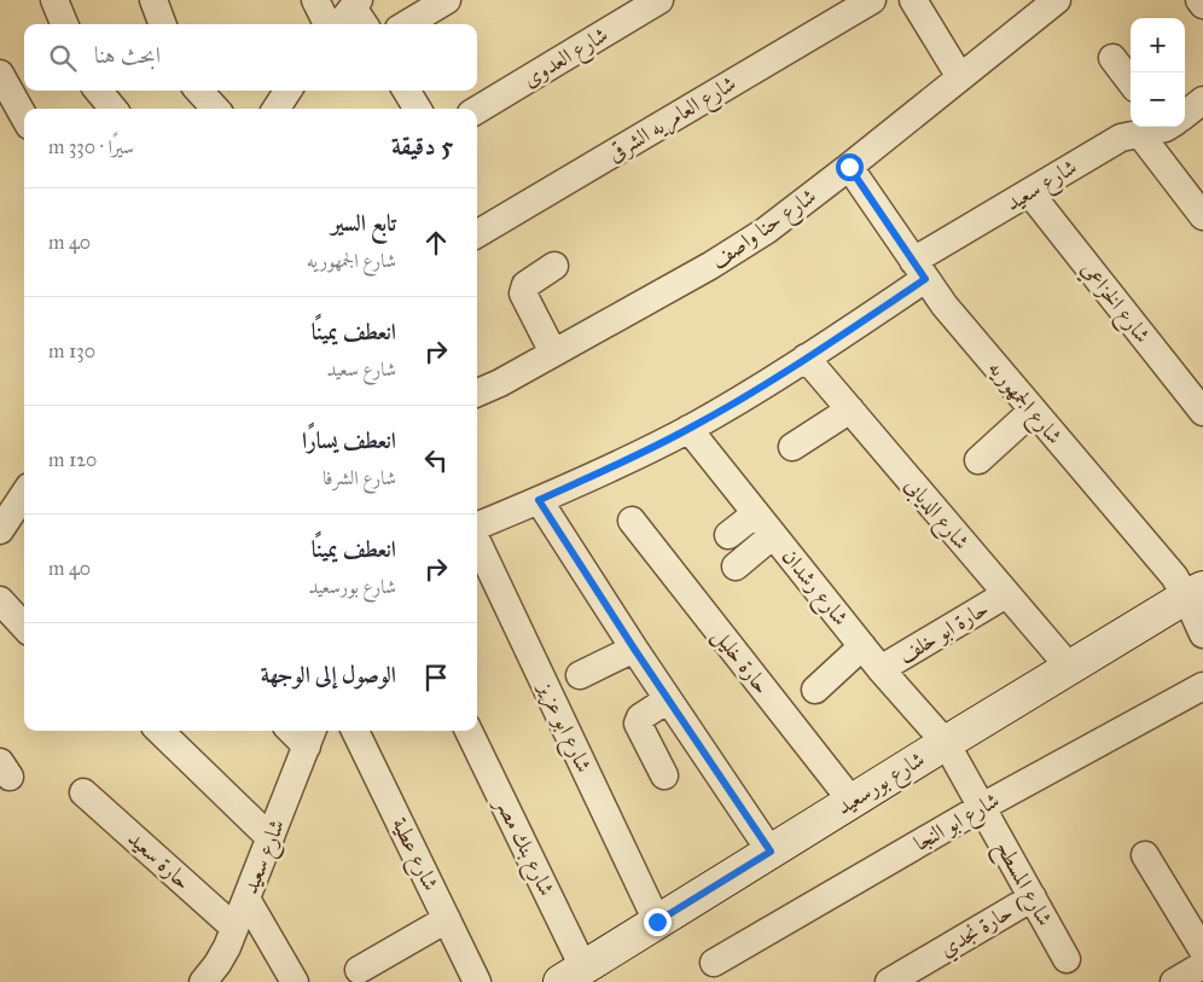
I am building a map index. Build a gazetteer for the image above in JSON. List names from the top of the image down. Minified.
{"streets":{"main road":["شارع بورسعيد"],"street":["شارع العدوى","شارع العامريه الشرقى","شارع سعيد","شارع حنا واصف","شارع الخزاعي","شارع الجمهوريه","شارع الديابى","شارع رشدان","حارة ابو خلف","حارة خليل","شارع ابو عزيز","شارع ابو النجا","شارع بنك مصر","شارع عطية","حارة سعيد","شارع المسطح","حارة نجدي"]},"crossings":[["شارع سعيد","شارع الخزاعي"],["شارع سعيد","شارع الجمهوريه"],["شارع سعيد","شارع الديابى"],["شارع سعيد","شارع رشدان"],["شارع سعيد","حارة سعيد"],["شارع حنا واصف","شارع الجمهوريه"],["شارع الجمهوريه","شارع بورسعيد"],["شارع الديابى","حارة ابو خلف"],["شارع الديابى","شارع بورسعيد"],["شارع رشدان","حارة ابو خلف"],["شارع رشدان","شارع بورسعيد"],["شارع رشدان","شارع المسطح"],["حارة خليل","شارع بورسعيد"],["شارع ابو عزيز","شارع بورسعيد"],["شارع بورسعيد","شارع بنك مصر"],["شارع بورسعيد","شارع المسطح"],["شارع ابو النجا","شارع المسطح"],["شارع المسطح","حارة نجدي"]],"page":{"map_buttons":["+","−"],"search":"ابحث هنا","heading":["5 دقيقة","سيرًا · 330 m"],"list":[["تابع السير","شارع الجمهوريه","40 m"],["انعطف يمينًا","شارع سعيد","130 m"],["انعطف يسارًا","شارع الشرفا","120 m"],["انعطف يمينًا","شارع بورسعيد","40 m"],"الوصول إلى الوجهة"]}}
